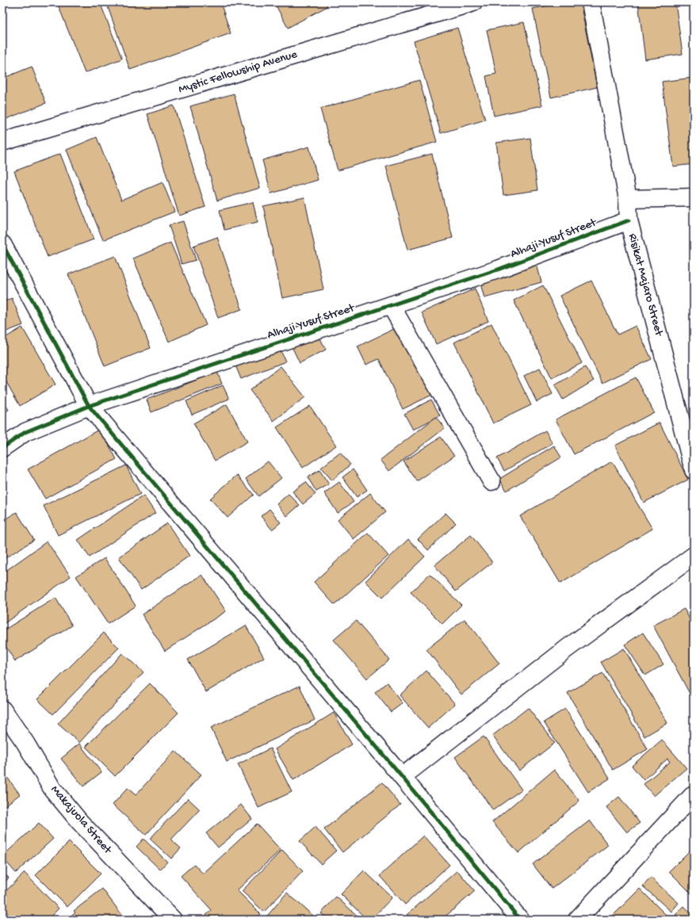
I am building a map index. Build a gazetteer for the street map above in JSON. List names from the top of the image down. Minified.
{"streets":{"street":["Mystic Fellowship Avenue","Alhaji Yusuf Street","Risikat Majaro Street","Makajuola Street"]},"crossings":[["Alhaji Yusuf Street","Risikat Majaro Street"]]}
